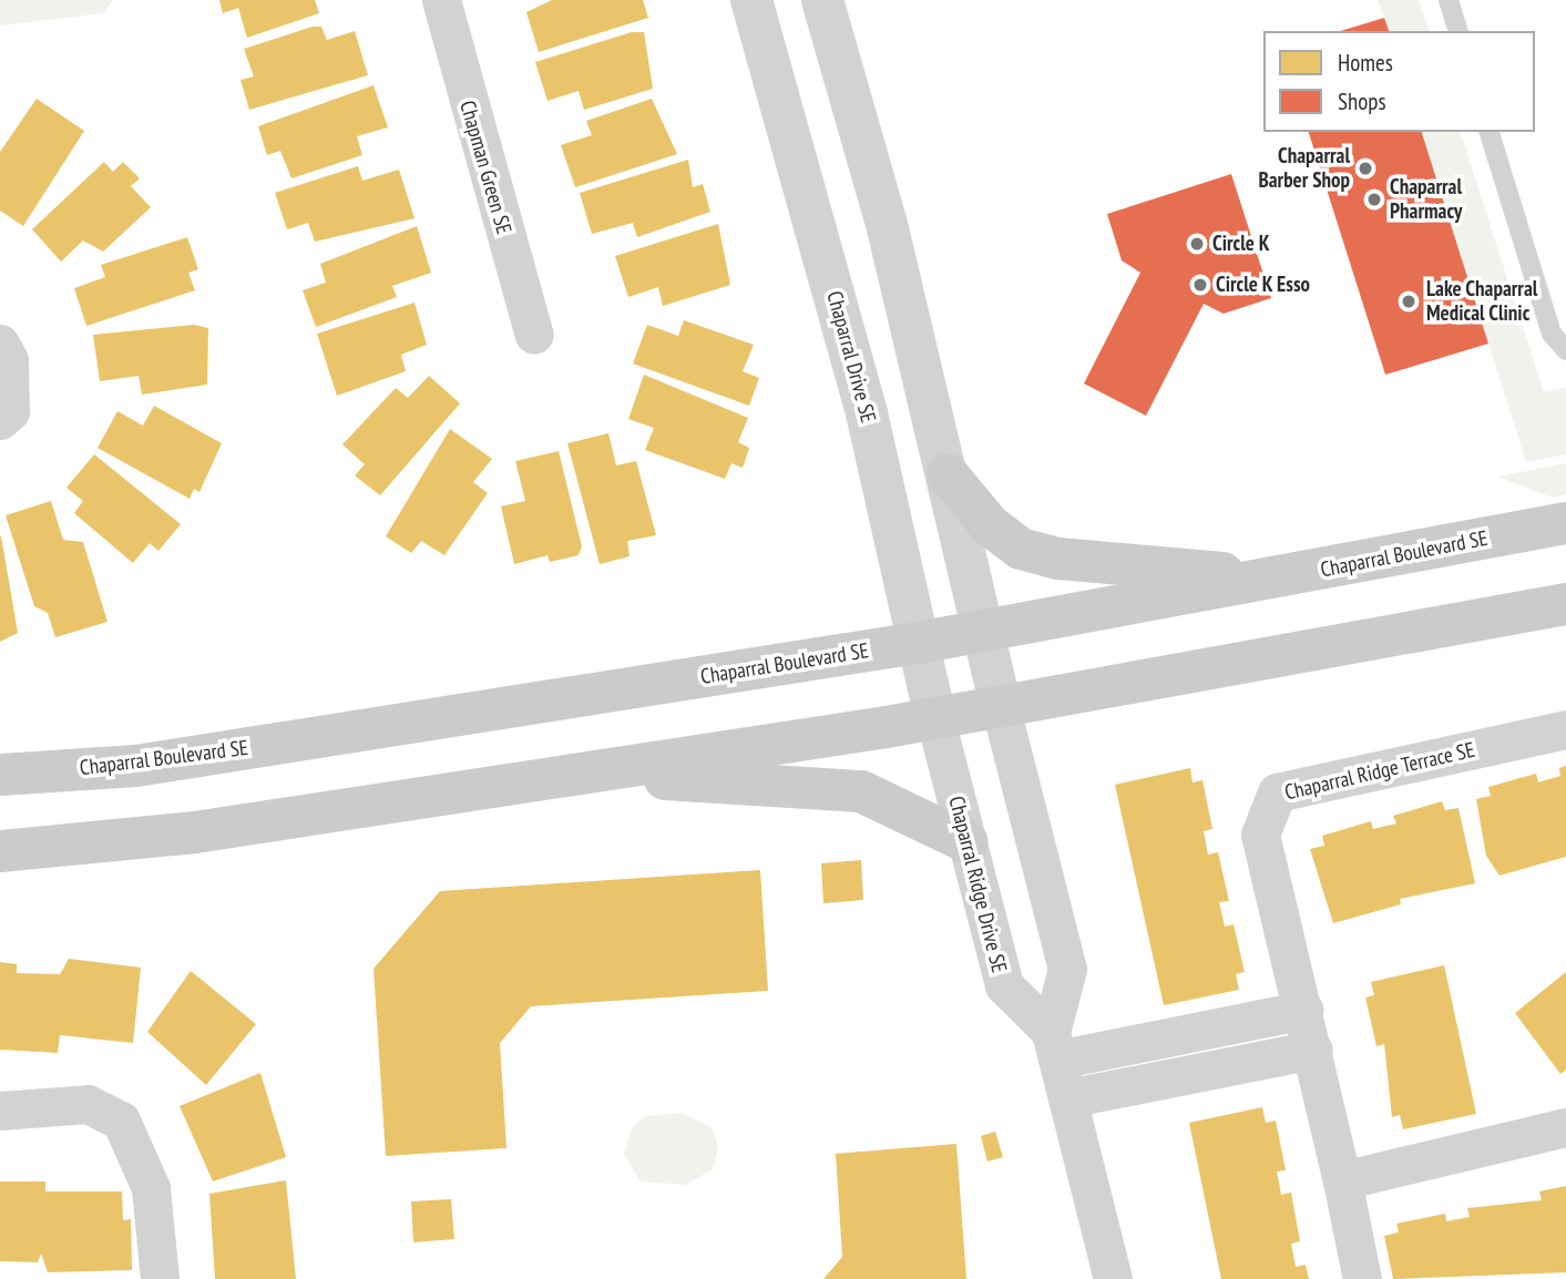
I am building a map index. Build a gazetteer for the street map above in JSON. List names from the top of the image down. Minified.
{"streets":{"main road":["Chaparral Boulevard SE"],"street":["Chapman Green SE","Chaparral Drive SE","Chaparral Ridge Terrace SE","Chaparral Ridge Drive SE"]},"crossings":[["Chaparral Drive SE","Chaparral Boulevard SE"],["Chaparral Drive SE","Chaparral Ridge Drive SE"]],"places":["Chaparral Barber Shop","Chaparral Pharmacy","Circle K","Circle K Esso","Lake Chaparral Medical Clinic"],"legend":["Homes","Shops"]}
